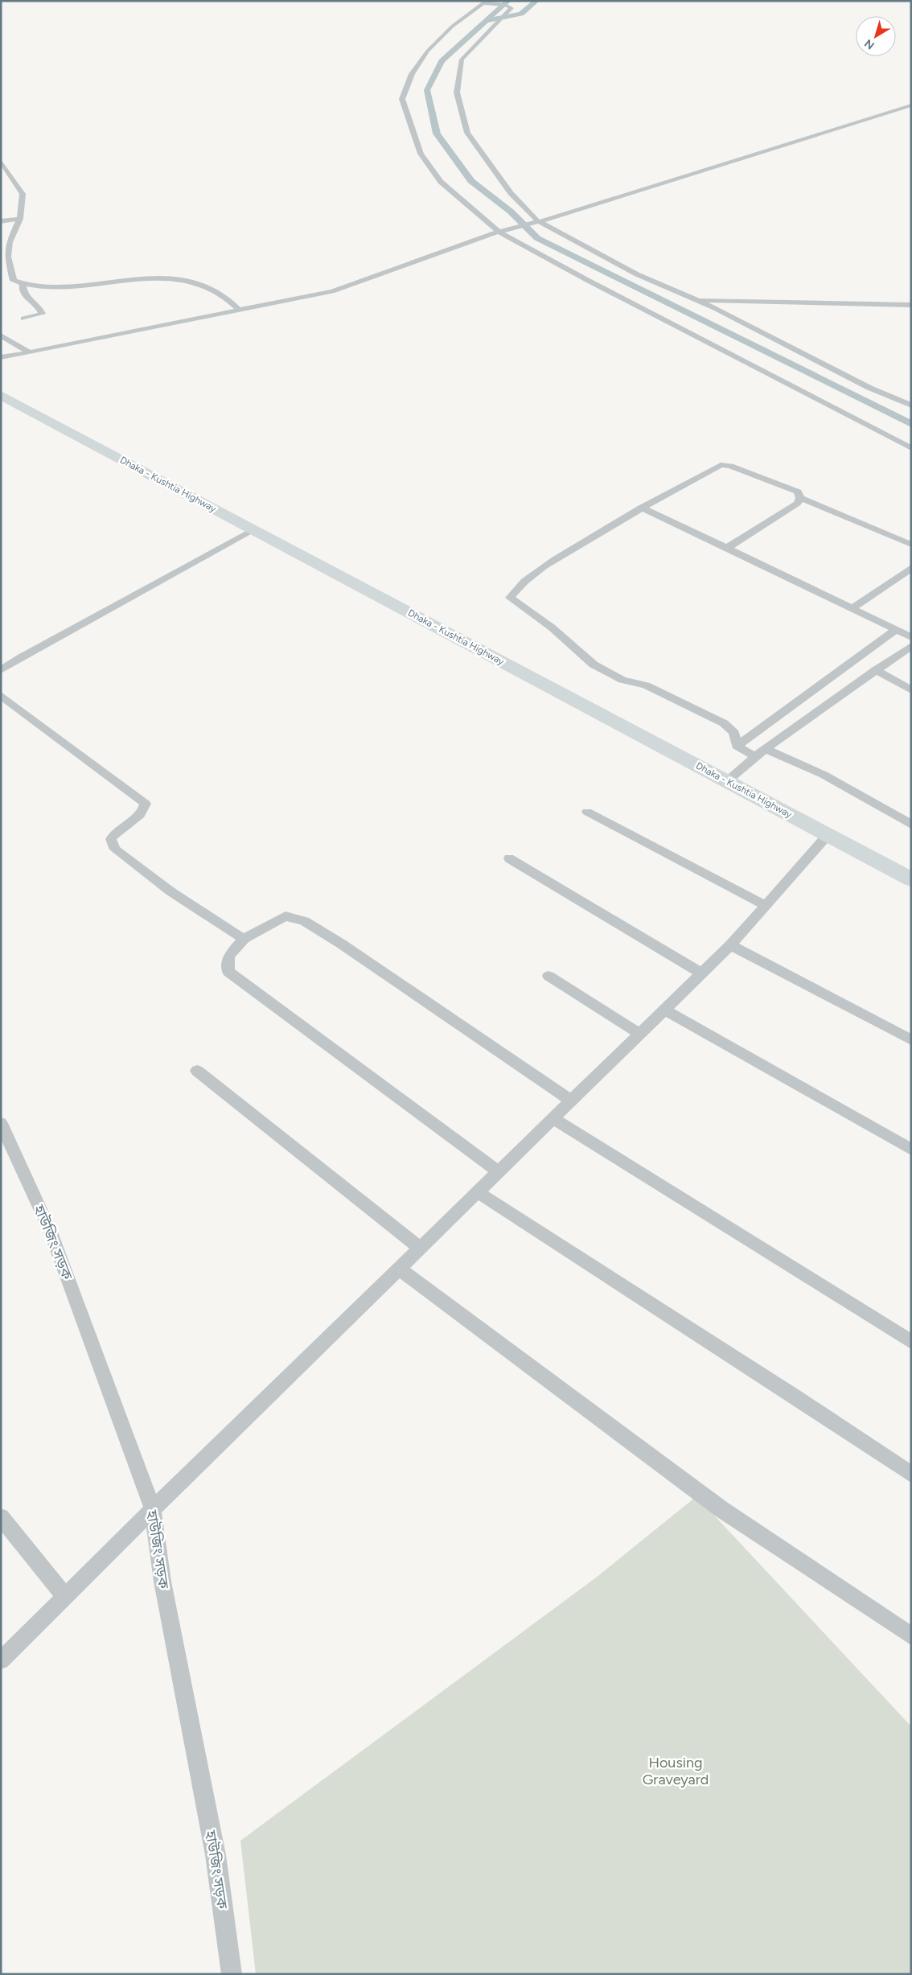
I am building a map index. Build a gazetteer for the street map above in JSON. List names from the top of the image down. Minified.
{"streets":{"main road":["Dhaka - Kushtia Highway"],"street":["হাউজিং সড়ক"]},"parks":["Housing Graveyard"],"north":"bottom left"}
